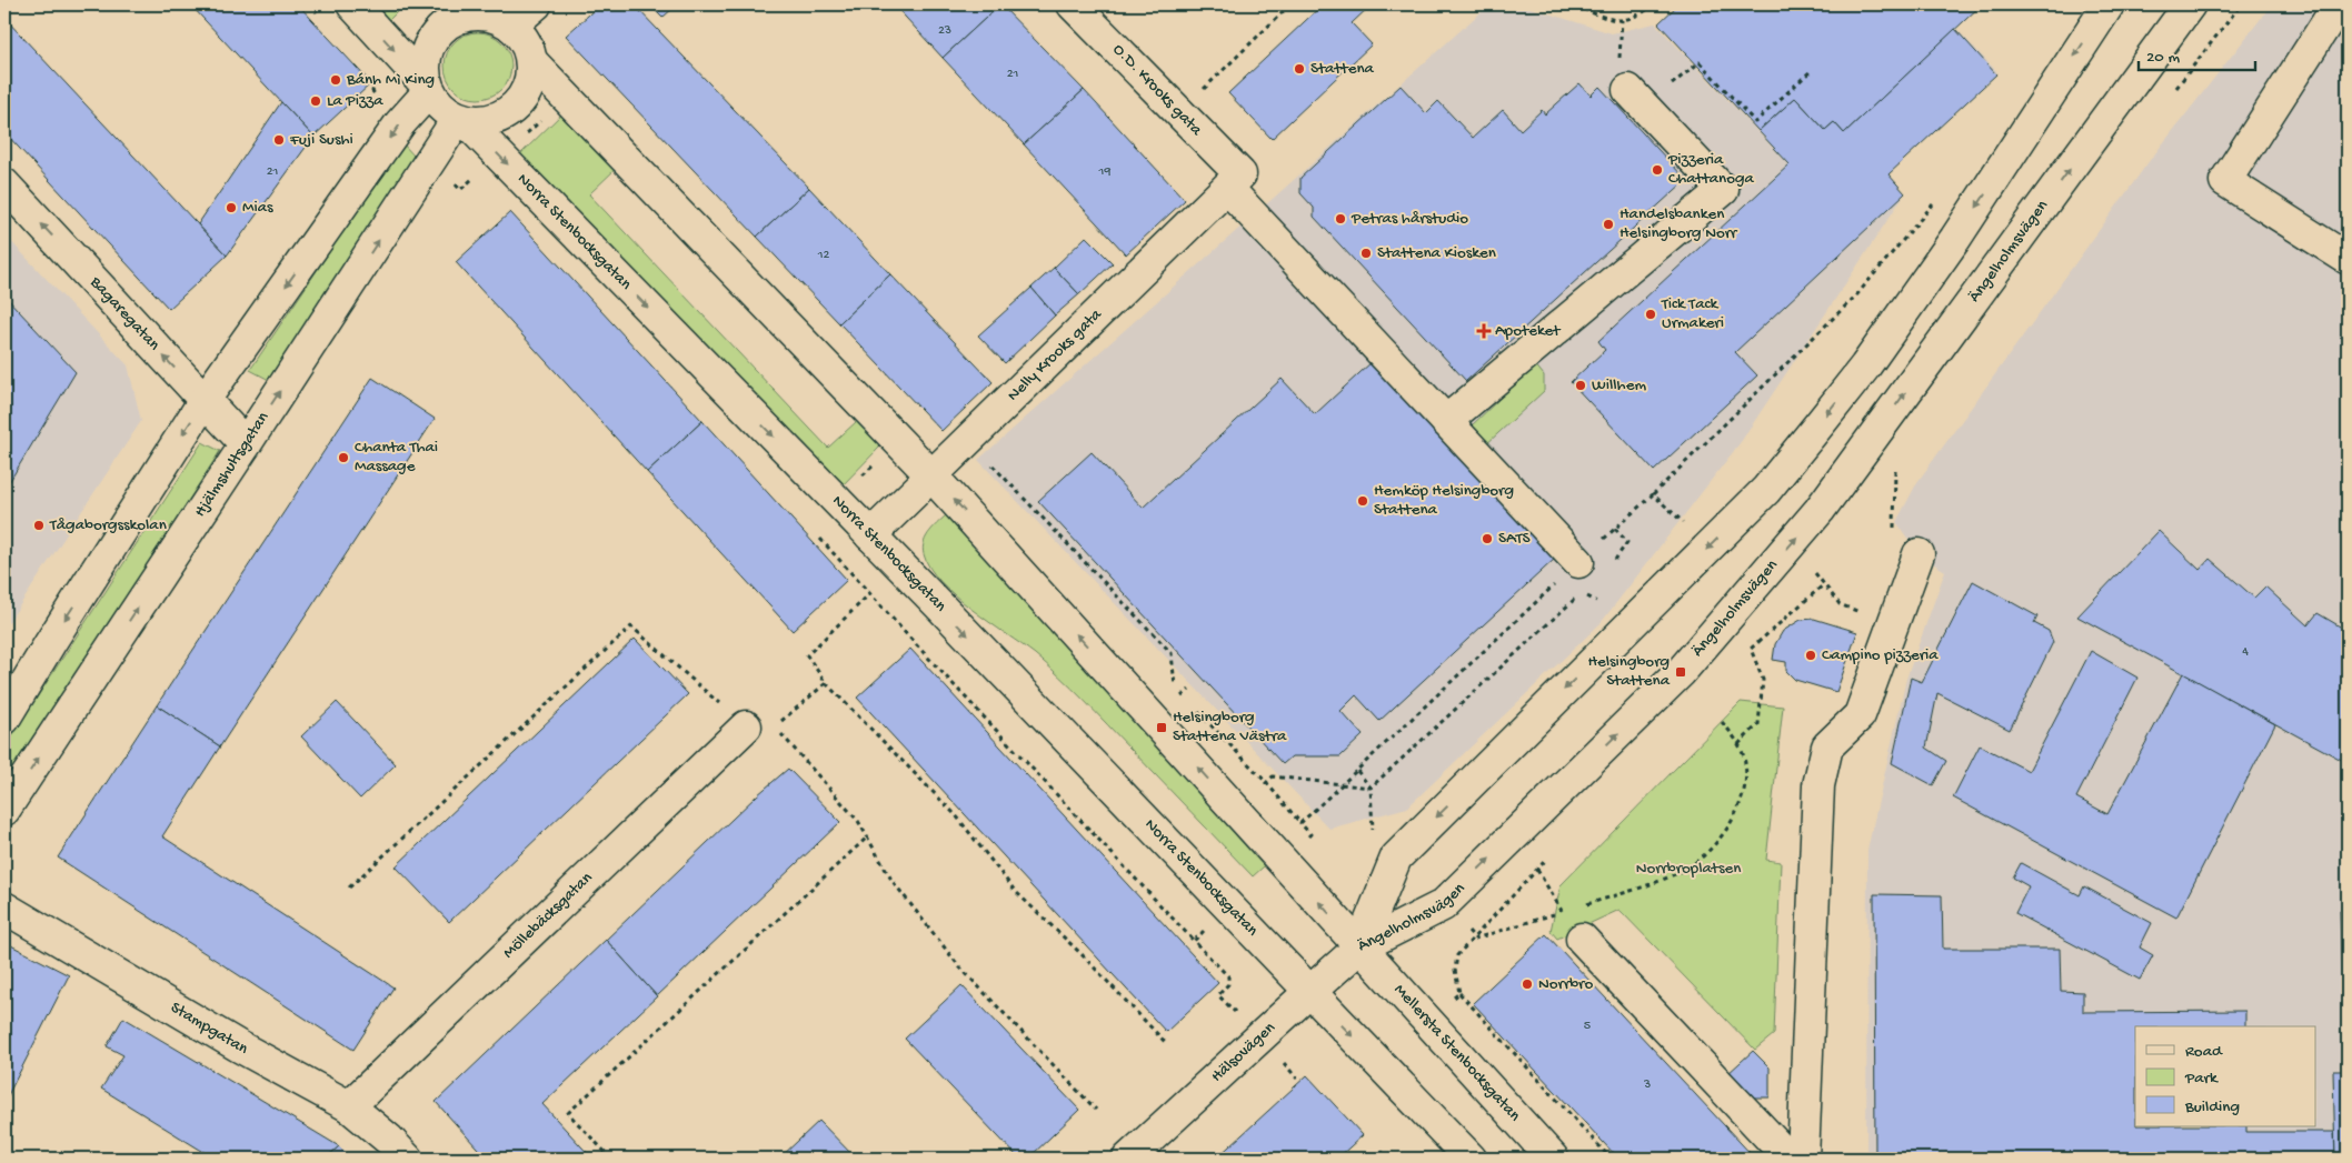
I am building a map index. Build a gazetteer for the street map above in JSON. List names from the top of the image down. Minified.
{"streets":{"street":["O.D. Krooks gata","Norra Stenbocksgatan","Ängelholmsvägen","Bagaregatan","Nelly Krooks gata","Hjälmshultsgatan","Möllebäcksgatan","Stampgatan","Hälsovägen","Mellersta Stenbocksgatan"]},"crossings":[["O.D. Krooks gata","Nelly Krooks gata"],["Norra Stenbocksgatan","Nelly Krooks gata"],["Norra Stenbocksgatan","Hjälmshultsgatan"],["Norra Stenbocksgatan","Hälsovägen"],["Ängelholmsvägen","Hälsovägen"],["Ängelholmsvägen","Mellersta Stenbocksgatan"],["Bagaregatan","Hjälmshultsgatan"],["Möllebäcksgatan","Stampgatan"],["Hälsovägen","Mellersta Stenbocksgatan"]],"one_way":["Bagaregatan"],"parks":["Norrbroplatsen"],"places":{"other":["Stattena","Bánh Mì King","La Pizza","Fuji Sushi","Pizzeria Chattanoga","Mias","Petras hårstudio","Handelsbanken Helsingborg Norr","Stattena Kiosken","Tick Tack Urmakeri","Willhem","Chanta Thai Massage","Hemköp Helsingborg Stattena","Tågaborgsskolan","SATS","Campino pizzeria","Norrbro"],"health":["Apoteket"],"transit":["Helsingborg Stattena","Helsingborg Stattena Västra"]},"house_numbers":["23","21","21","19","12","4","5","3"],"legend":["Road","Park","Building"],"scale_bar":"20 m"}
